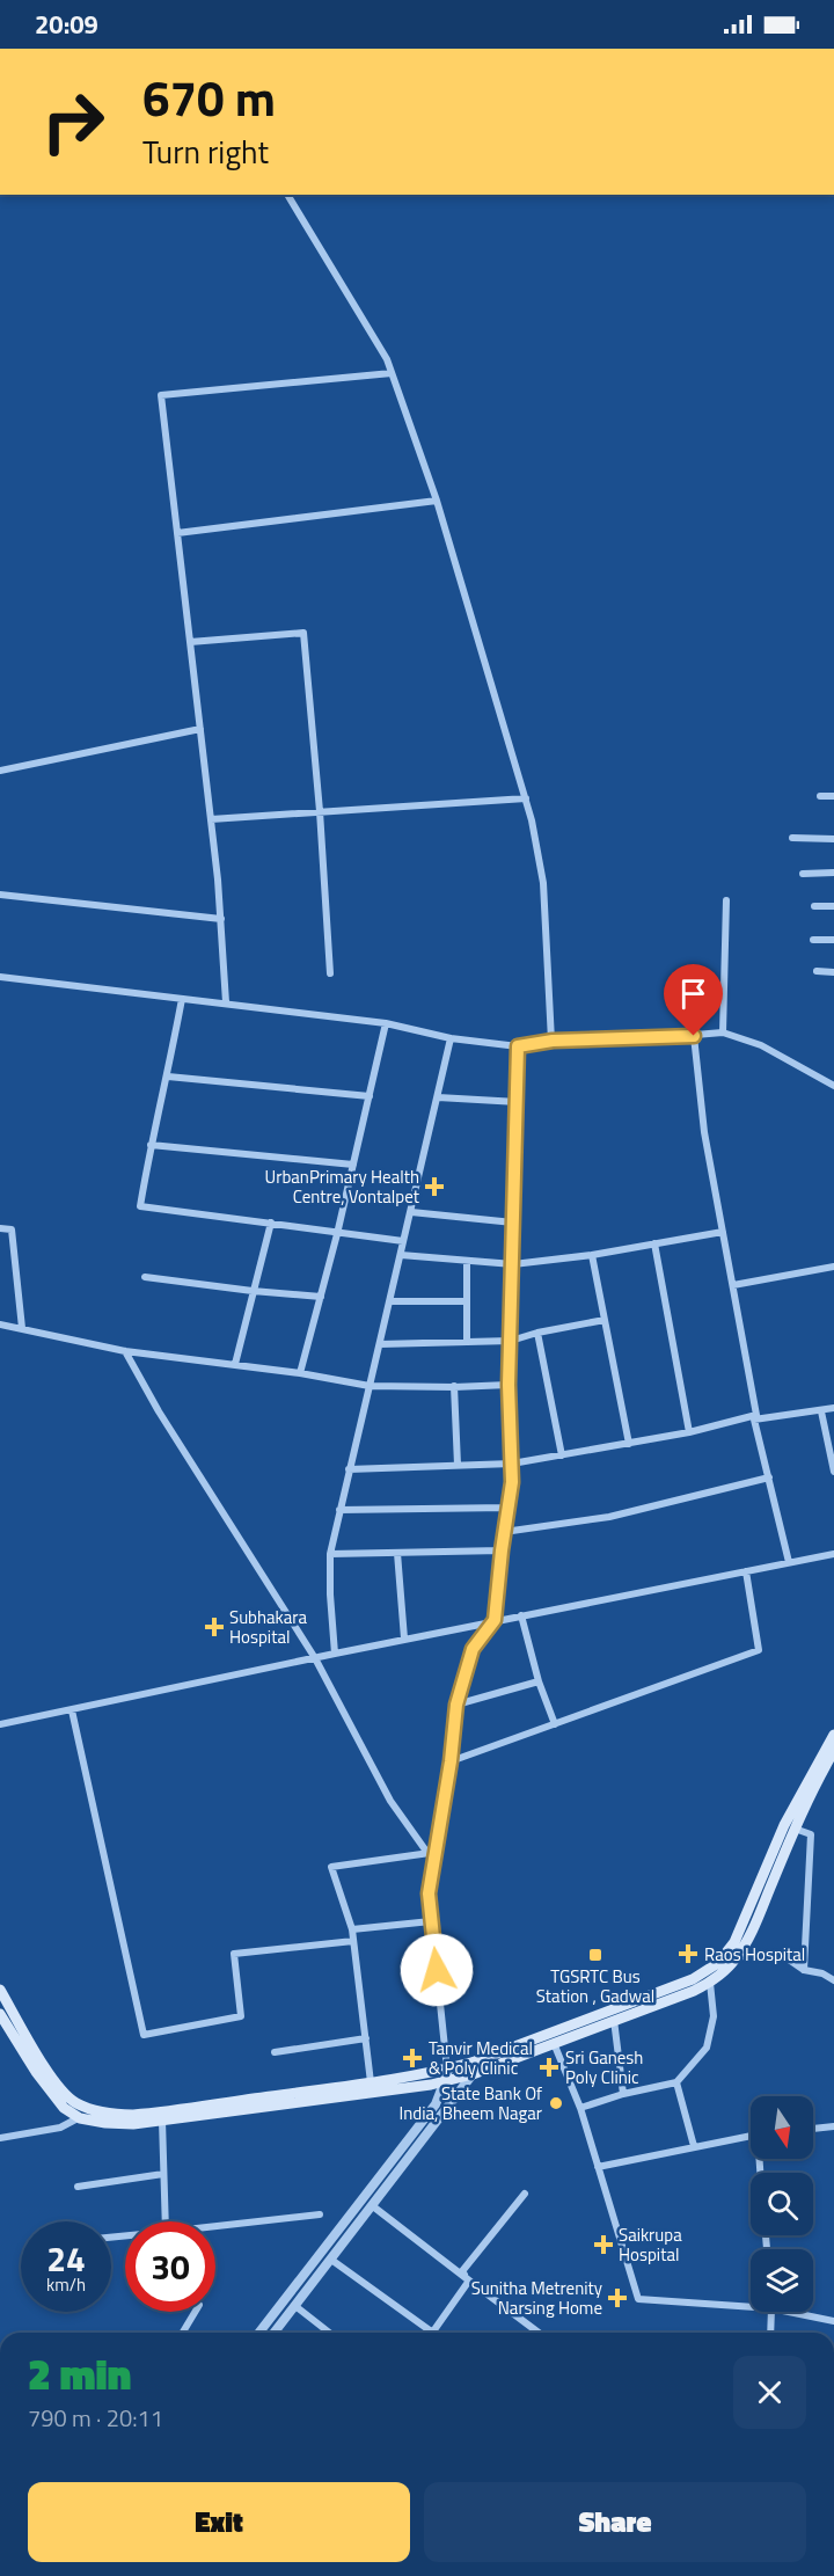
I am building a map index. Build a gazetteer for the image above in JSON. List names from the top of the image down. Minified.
{"places":{"health":["UrbanPrimary Health Centre, Vontalpet","Subhakara Hospital","Raos Hospital","Tanvir Medical & Poly Clinic","Sri Ganesh Poly Clinic","Saikrupa Hospital","Sunitha Metrenity Narsing Home"],"transit":["TGSRTC Bus Station , Gadwal"],"other":["State Bank Of India, Bheem Nagar"]},"north":"bottom","page":{"status":"20:09","turn":["670 m","Turn right"],"speed":"24 km/h","limit":"30","heading":["2 min","790 m · 20:11"],"buttons":["Exit","Share"]}}
